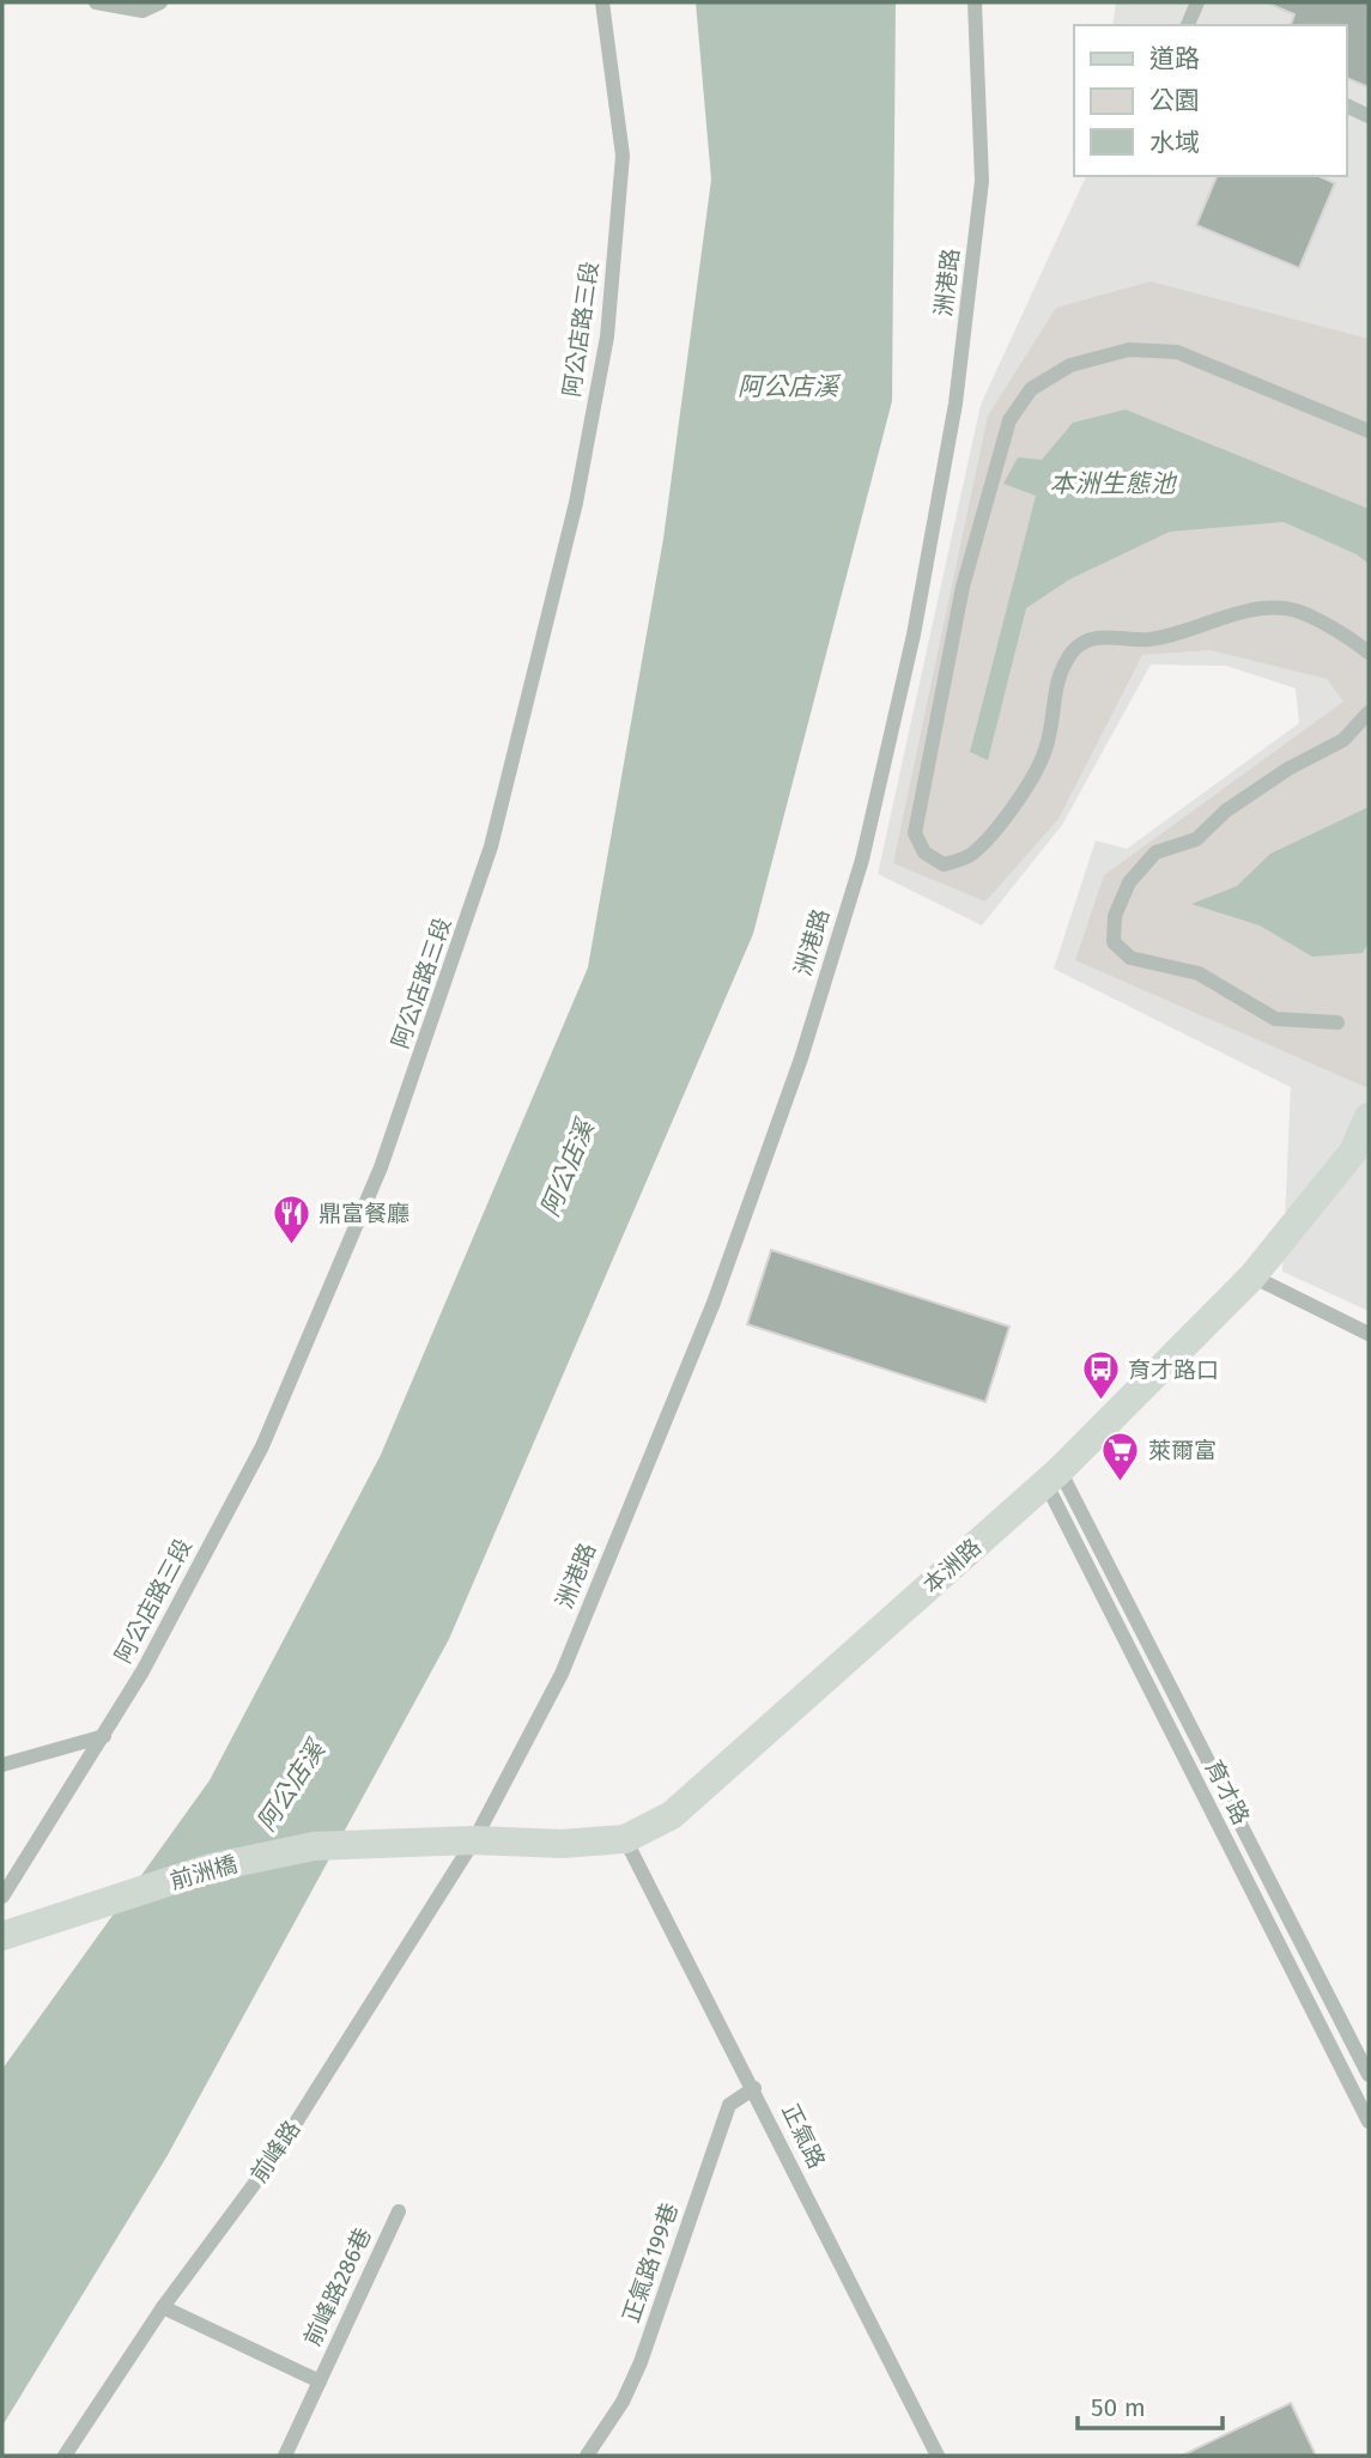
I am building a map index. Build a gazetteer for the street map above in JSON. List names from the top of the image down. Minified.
{"streets":{"main road":["本洲路","前洲橋"],"street":["洲港路","阿公店路三段","育才路","正氣路","前峰路","正氣路199巷","前峰路286巷"]},"crossings":[["洲港路","本洲路"],["洲港路","前洲橋"],["洲港路","前峰路"],["本洲路","育才路"],["本洲路","前洲橋"],["本洲路","正氣路"],["本洲路","前峰路"],["前洲橋","前峰路"],["正氣路","正氣路199巷"],["前峰路","前峰路286巷"]],"water":["阿公店溪","本洲生態池"],"places":{"restaurant":["鼎富餐廳"],"bus stop":["育才路口"],"supermarket":["萊爾富"]},"legend":["道路","公園","水域"],"scale_bar":"50 m"}
